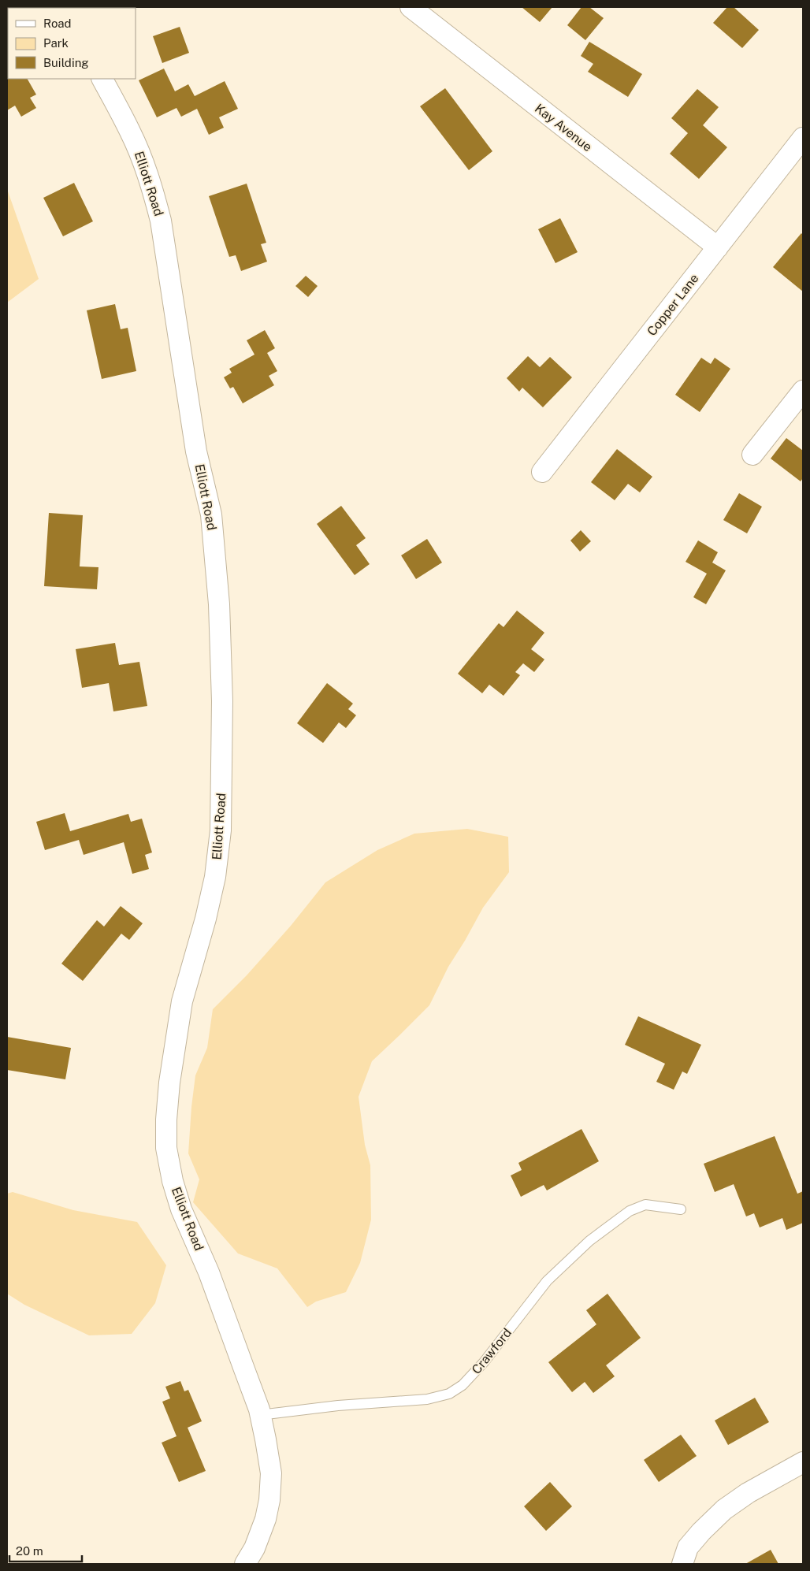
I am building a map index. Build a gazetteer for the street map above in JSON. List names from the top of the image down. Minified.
{"streets":{"street":["Kay Avenue","Elliott Road","Copper Lane"],"lane":["Crawford"]},"crossings":[["Kay Avenue","Copper Lane"],["Elliott Road","Crawford"]],"legend":["Road","Park","Building"],"scale_bar":"20 m"}
